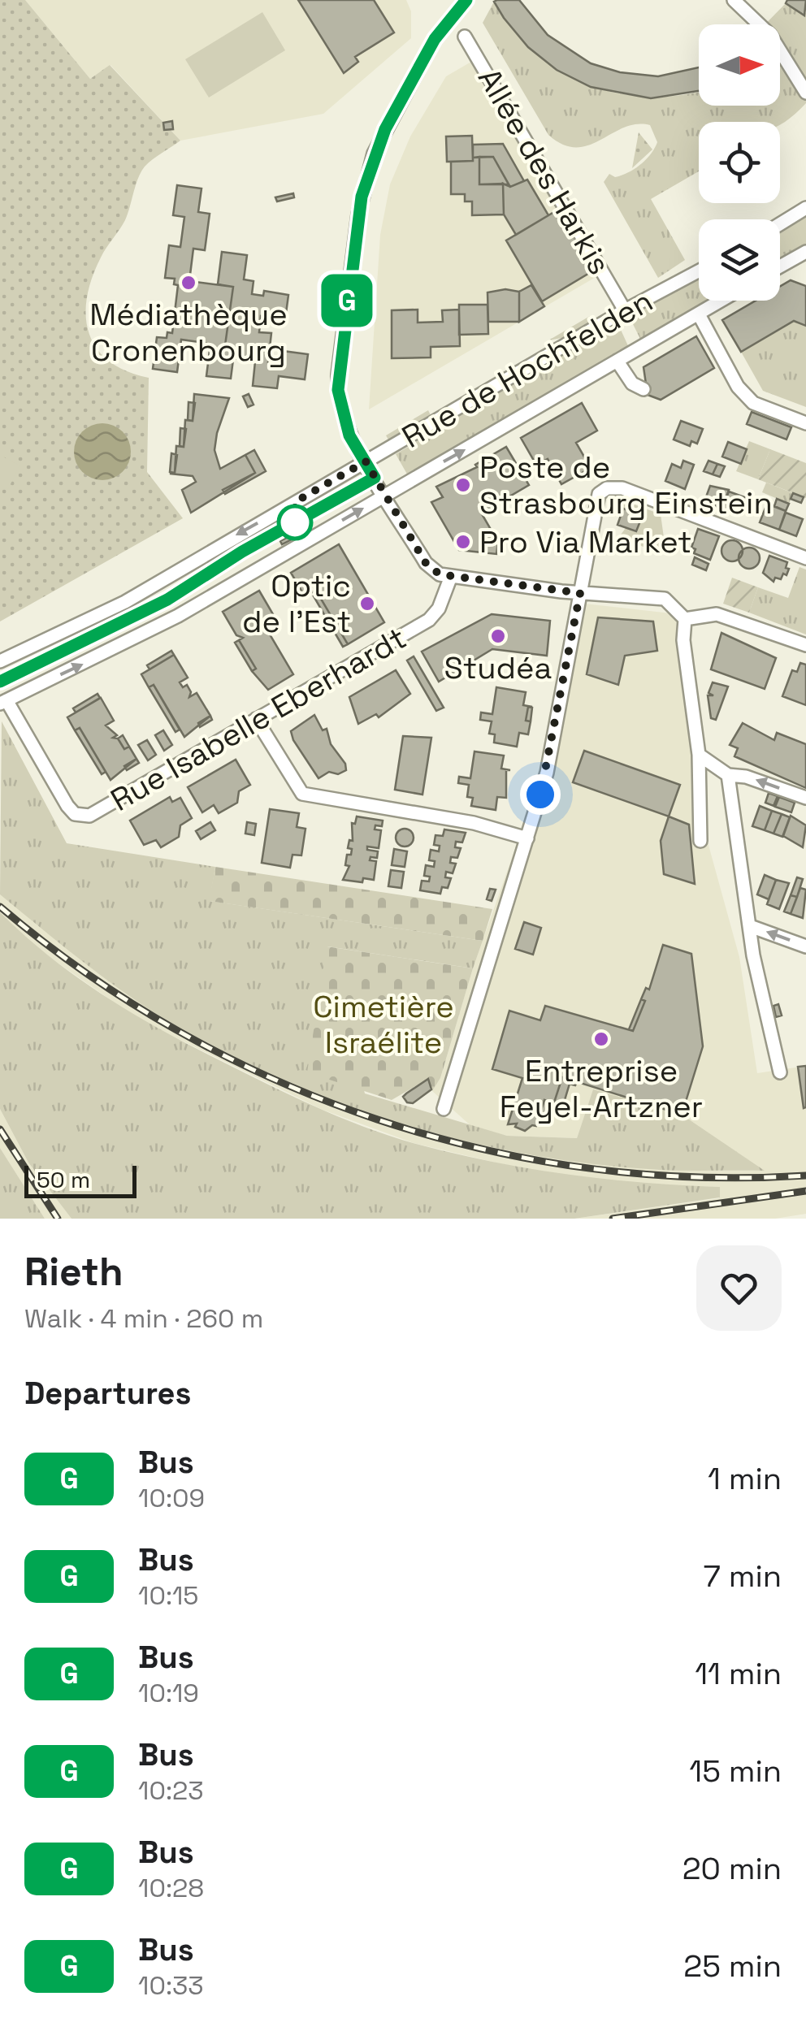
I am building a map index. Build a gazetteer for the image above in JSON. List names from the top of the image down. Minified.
{"streets":{"street":["Allée des Harkis","Rue de Hochfelden","Rue Isabelle Eberhardt"]},"crossings":[["Rue de Hochfelden","Rue Isabelle Eberhardt"]],"parks":["Cimetière Israélite"],"places":["Médiathèque Cronenbourg","Poste de Strasbourg Einstein","Pro Via Market","Optic de l'Est","Studéa","Entreprise Feyel-Artzner"],"lines":["bus line G"],"scale_bar":"50 m","north":"right","page":{"on_map":"G","scale":"50 m","heading":[["Rieth","Walk · 4 min · 260 m"],"Departures"],"list":[{"mark":"G","name":"Bus","note":"10:09","value":"1 min"},{"mark":"G","name":"Bus","note":"10:15","value":"7 min"},{"mark":"G","name":"Bus","note":"10:19","value":"11 min"},{"mark":"G","name":"Bus","note":"10:23","value":"15 min"},{"mark":"G","name":"Bus","note":"10:28","value":"20 min"},{"mark":"G","name":"Bus","note":"10:33","value":"25 min"}]}}
